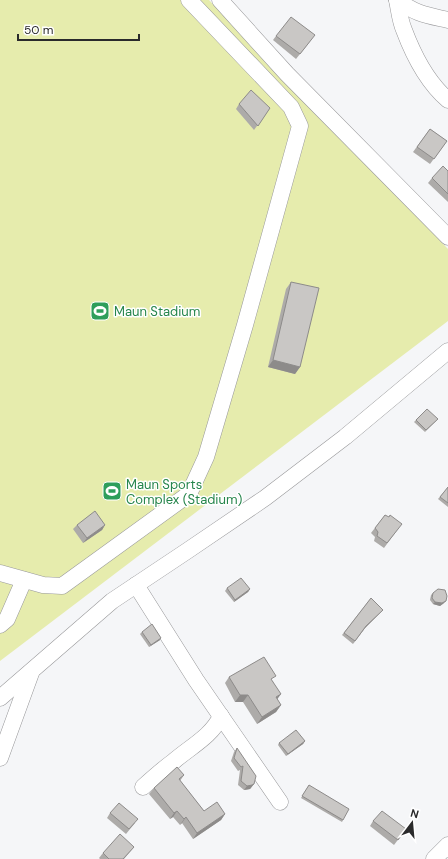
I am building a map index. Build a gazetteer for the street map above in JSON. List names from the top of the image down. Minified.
{"places":{"sports":["Maun Stadium","Maun Sports Complex (Stadium)"]},"scale_bar":"50 m","north":"top"}
